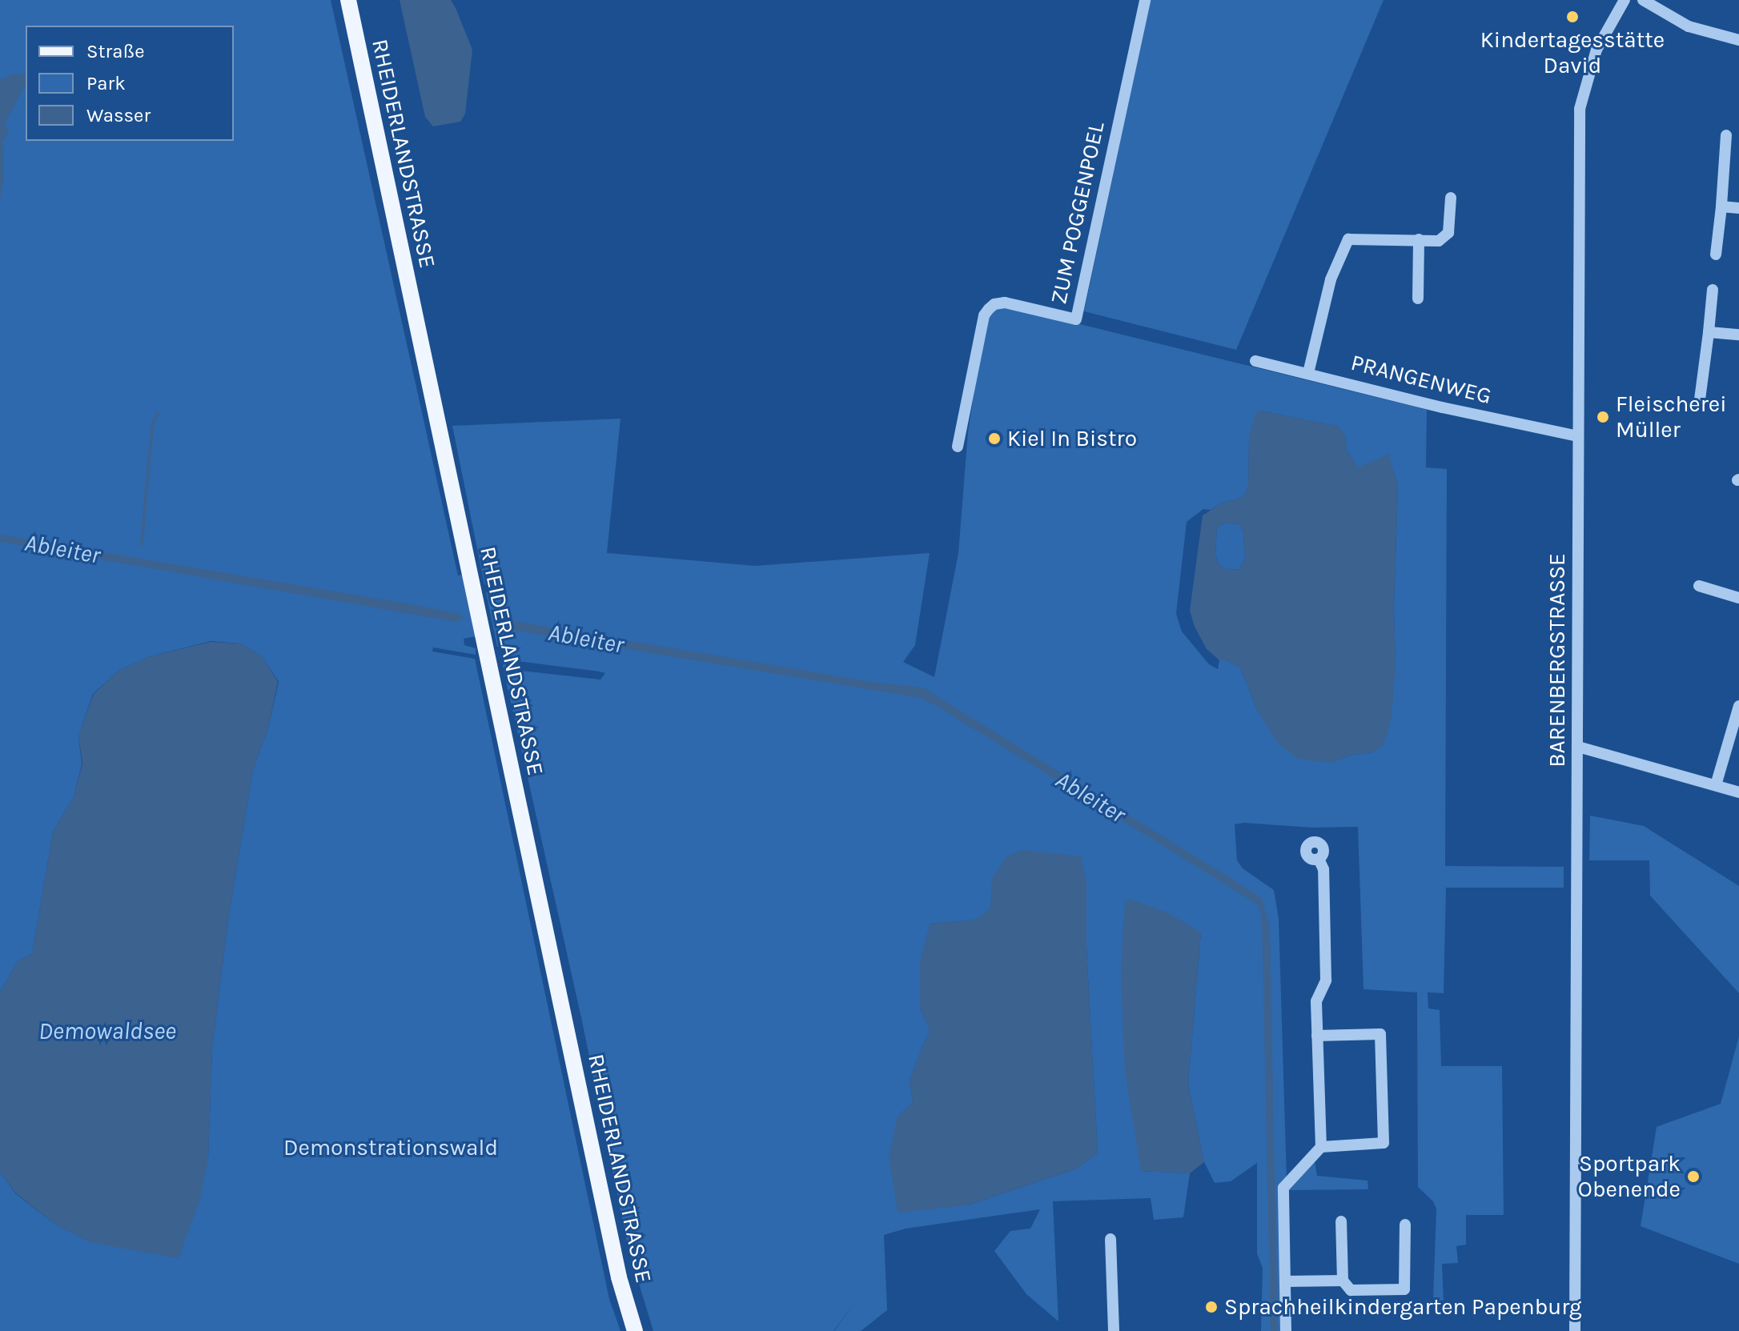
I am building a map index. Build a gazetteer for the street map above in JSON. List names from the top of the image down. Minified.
{"streets":{"main road":["RHEIDERLANDSTRASSE"],"street":["ZUM POGGENPOEL","PRANGENWEG","BARENBERGSTRASSE"]},"crossings":[["PRANGENWEG","BARENBERGSTRASSE"]],"water":["Ableiter","Demowaldsee"],"parks":["Demonstrationswald"],"places":["Kindertagesstätte David","Fleischerei Müller","Kiel In Bistro","Sportpark Obenende","Sprachheilkindergarten Papenburg"],"legend":["Straße","Park","Wasser"]}
